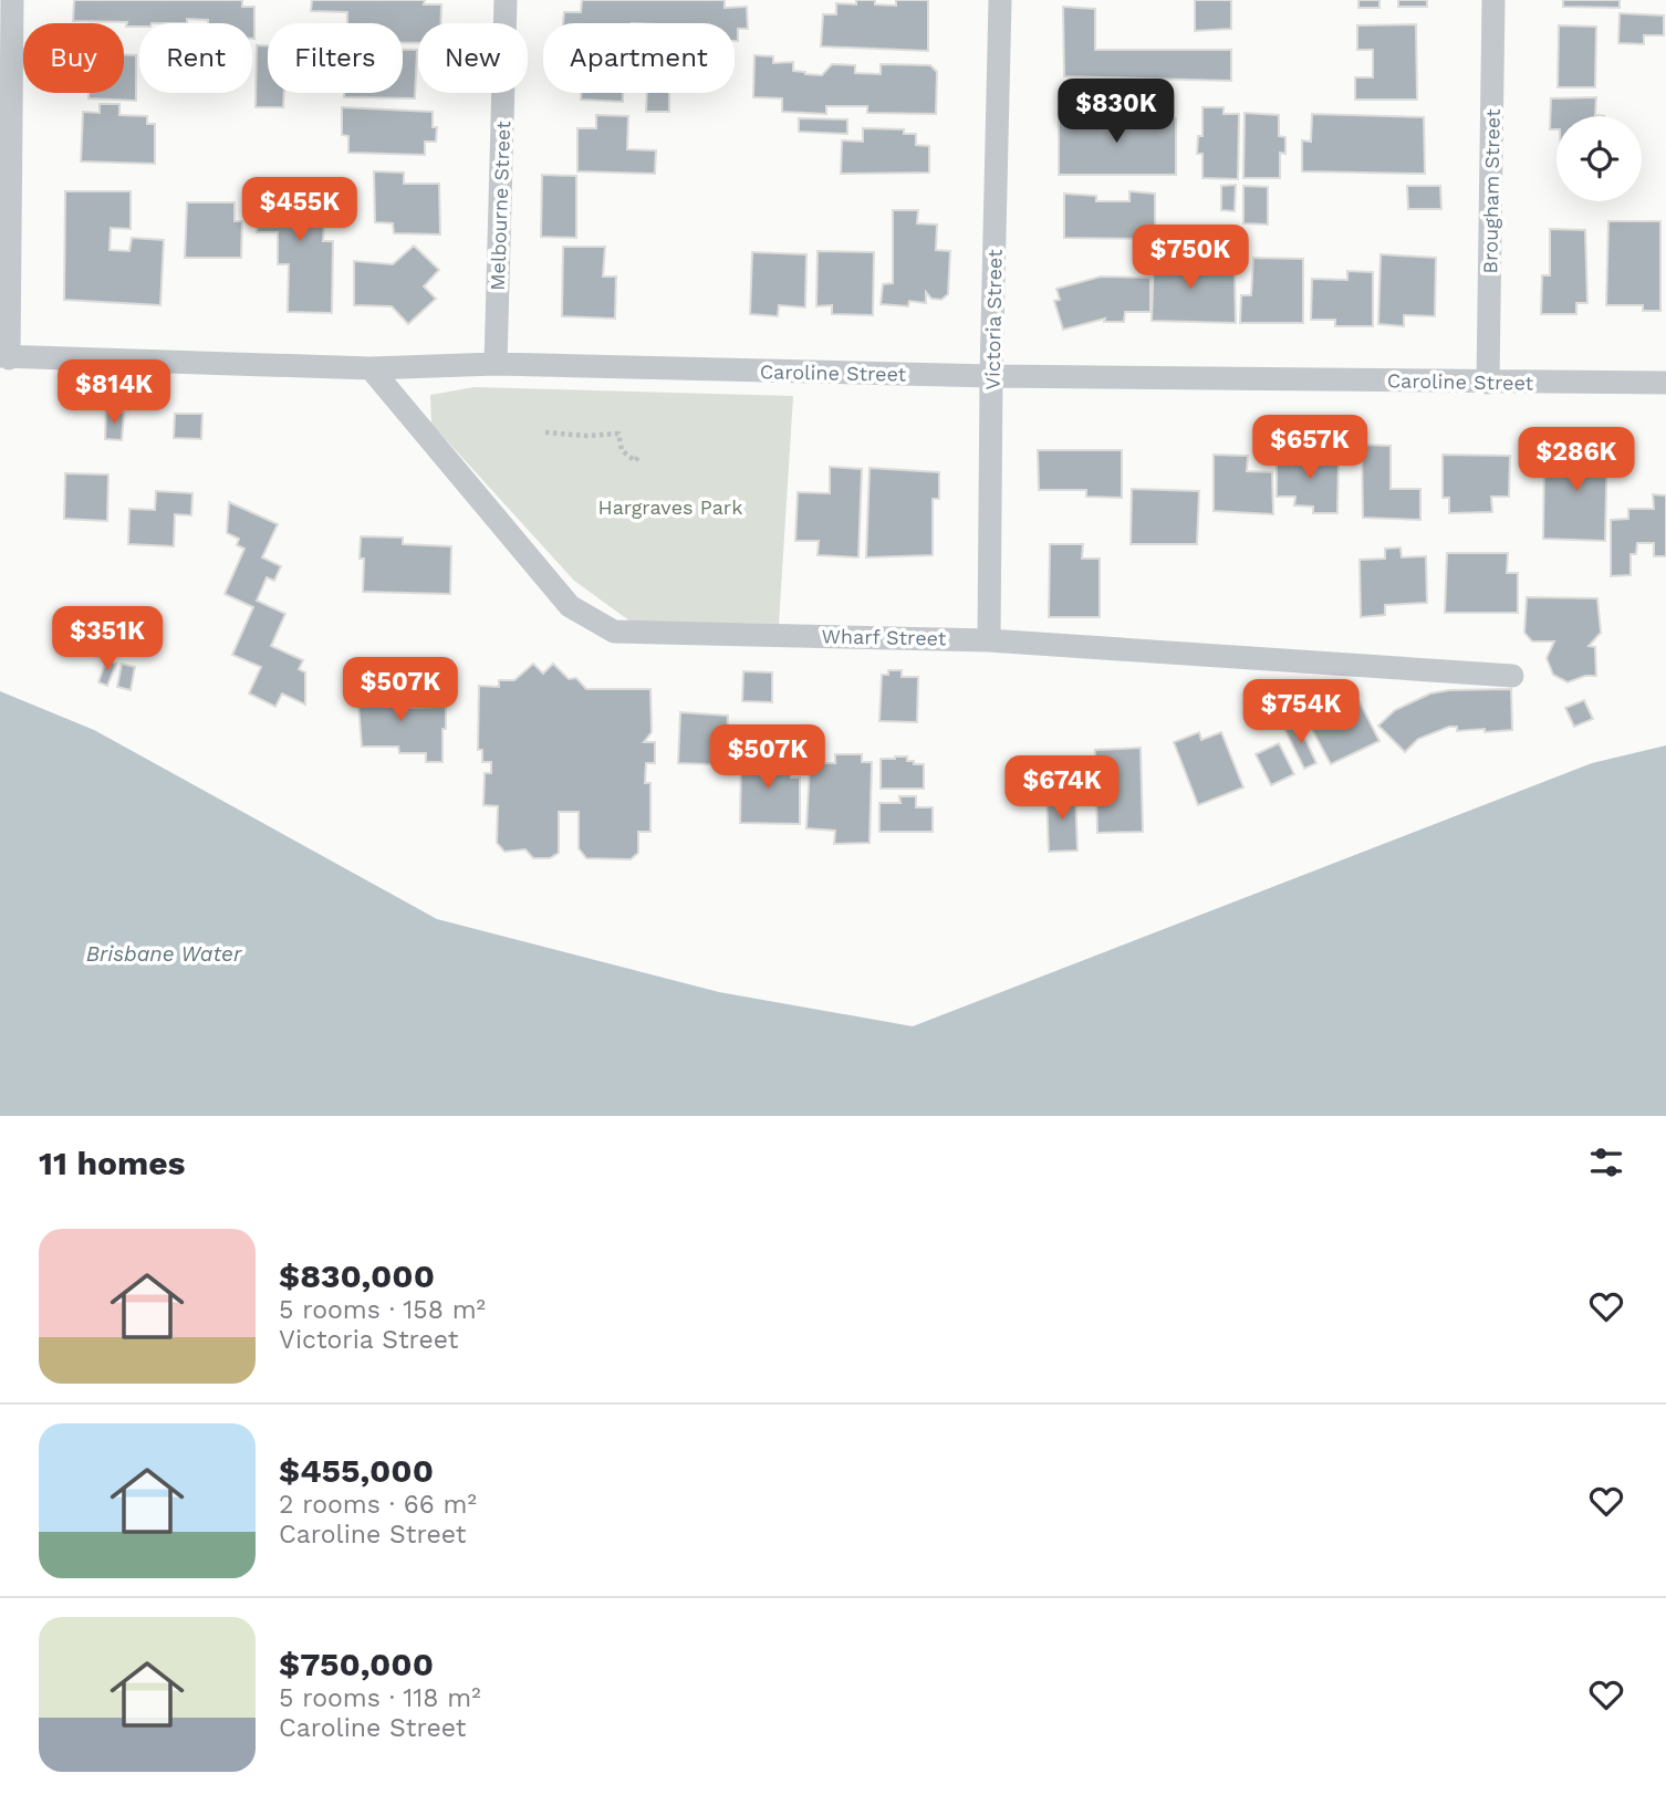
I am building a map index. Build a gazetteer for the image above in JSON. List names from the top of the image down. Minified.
{"streets":{"street":["Brougham Street","Melbourne Street","Victoria Street","Caroline Street","Wharf Street"]},"crossings":[["Brougham Street","Caroline Street"],["Melbourne Street","Caroline Street"],["Victoria Street","Caroline Street"],["Victoria Street","Wharf Street"],["Caroline Street","Wharf Street"]],"water":["Brisbane Water"],"parks":["Hargraves Park"],"page":{"chip":["Buy","Rent","Filters","New","Apartment"],"price":["$830K","$455K","$750K","$814K","$657K","$286K","$351K","$507K","$754K","$507K","$674K"],"heading":"11 homes","list":[{"name":"$830,000","note":"5 rooms · 158 m² · Victoria Street"},{"name":"$455,000","note":"2 rooms · 66 m² · Caroline Street"},{"name":"$750,000","note":"5 rooms · 118 m² · Caroline Street"}]}}
